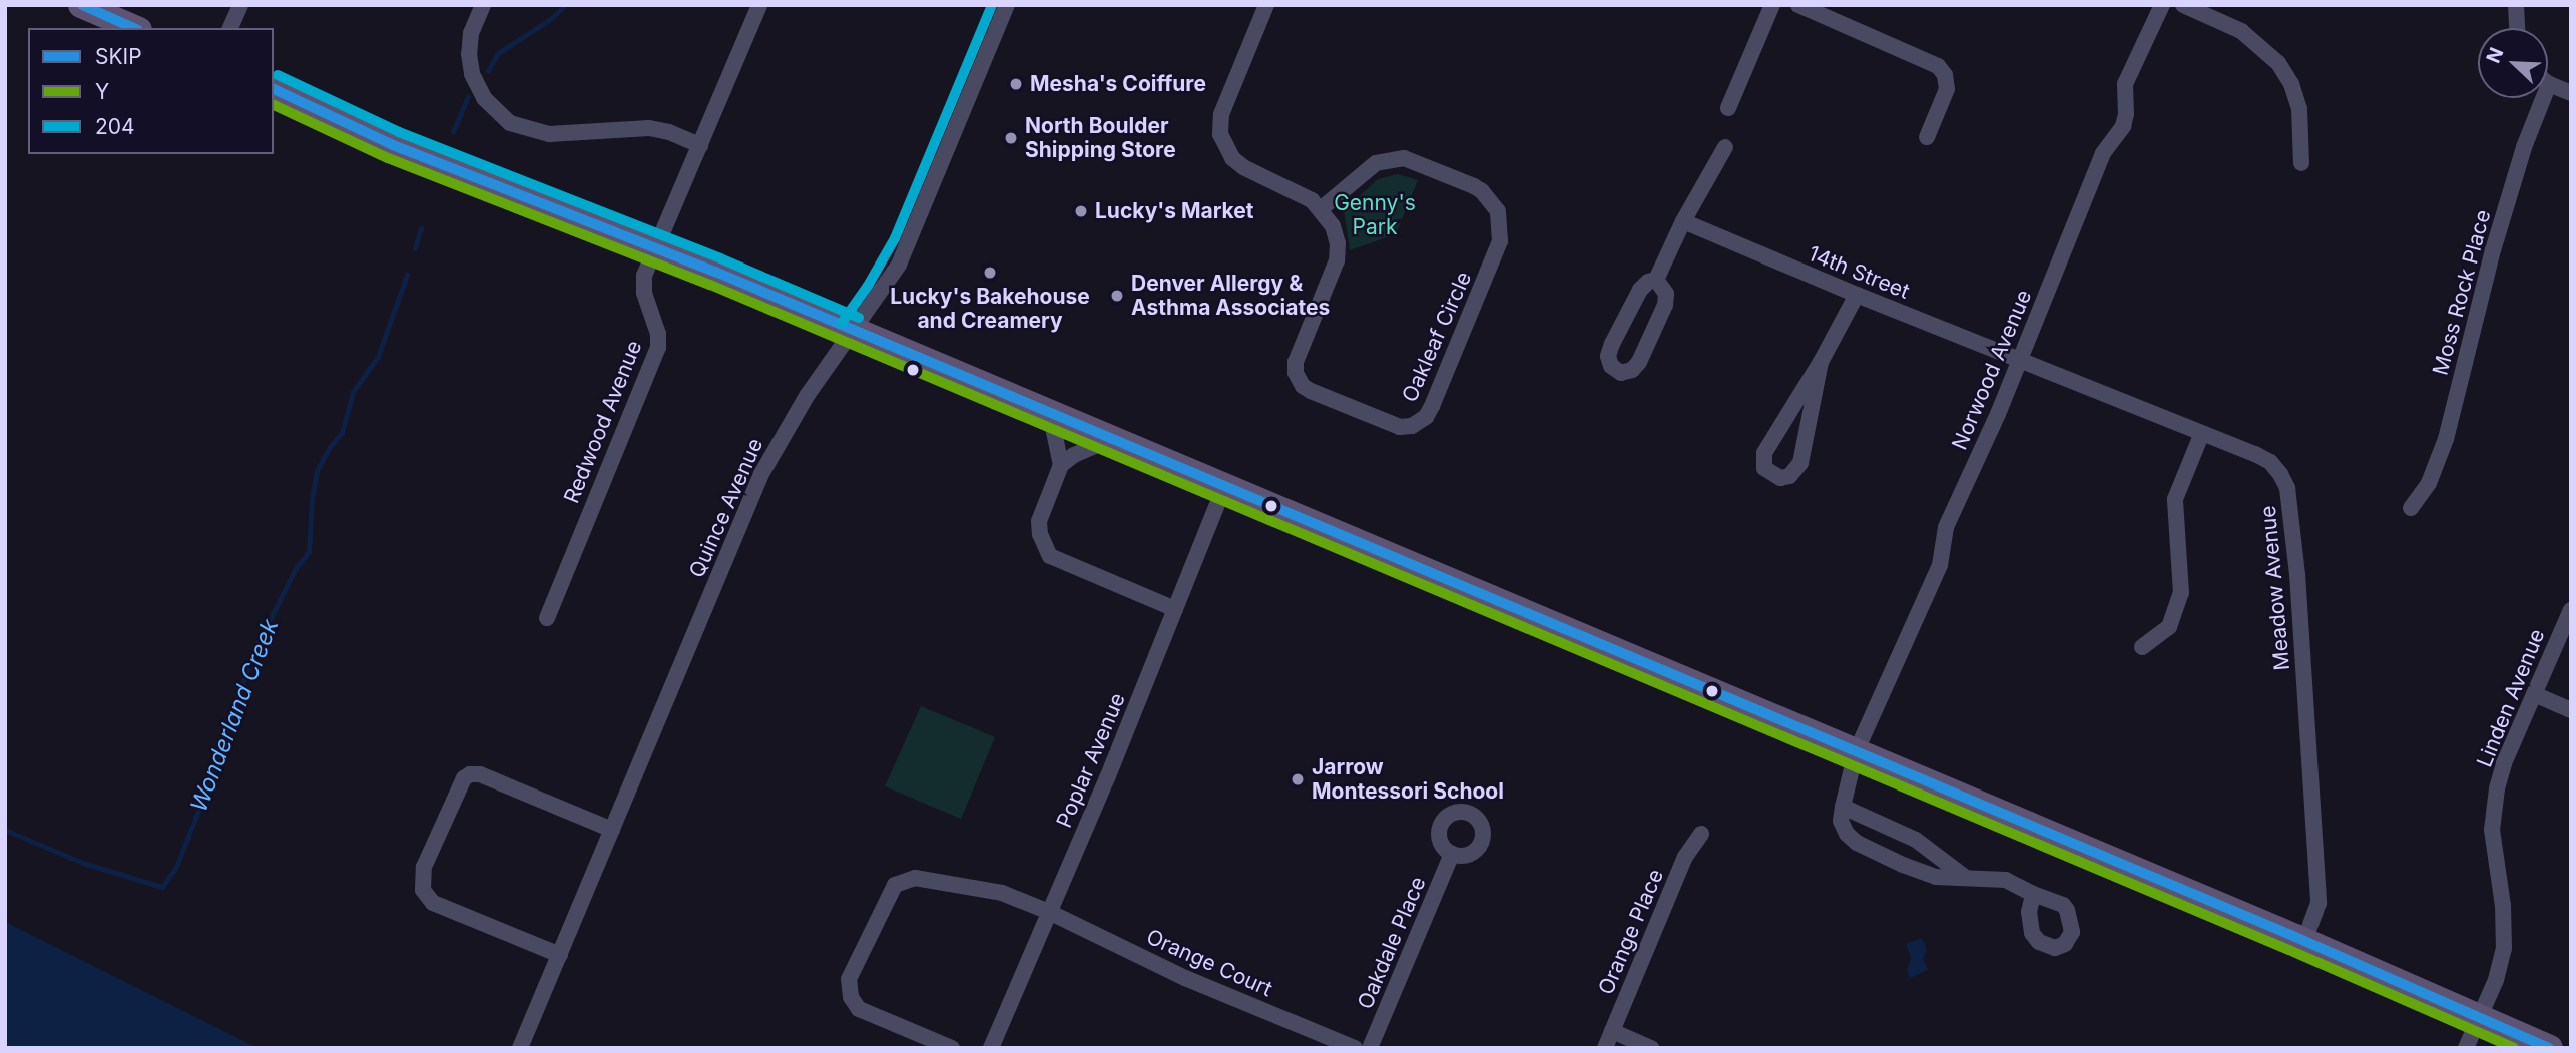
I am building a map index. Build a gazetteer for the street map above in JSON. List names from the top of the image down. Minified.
{"streets":{"street":["14th Street","Moss Rock Place","Oakleaf Circle","Norwood Avenue","Redwood Avenue","Quince Avenue","Meadow Avenue","Linden Avenue","Poplar Avenue","Orange Place","Oakdale Place","Orange Court"]},"crossings":[["14th Street","Norwood Avenue"],["14th Street","Meadow Avenue"],["Norwood Avenue","Meadow Avenue"],["Poplar Avenue","Orange Court"]],"water":["Wonderland Creek"],"parks":["Genny's Park"],"places":["Mesha's Coiffure","North Boulder Shipping Store","Lucky's Market","Lucky's Bakehouse and Creamery","Denver Allergy & Asthma Associates","Jarrow Montessori School"],"lines":["transit line SKIP","transit line 204","transit line Y"],"legend":["SKIP","Y","204"],"north":"top left"}
